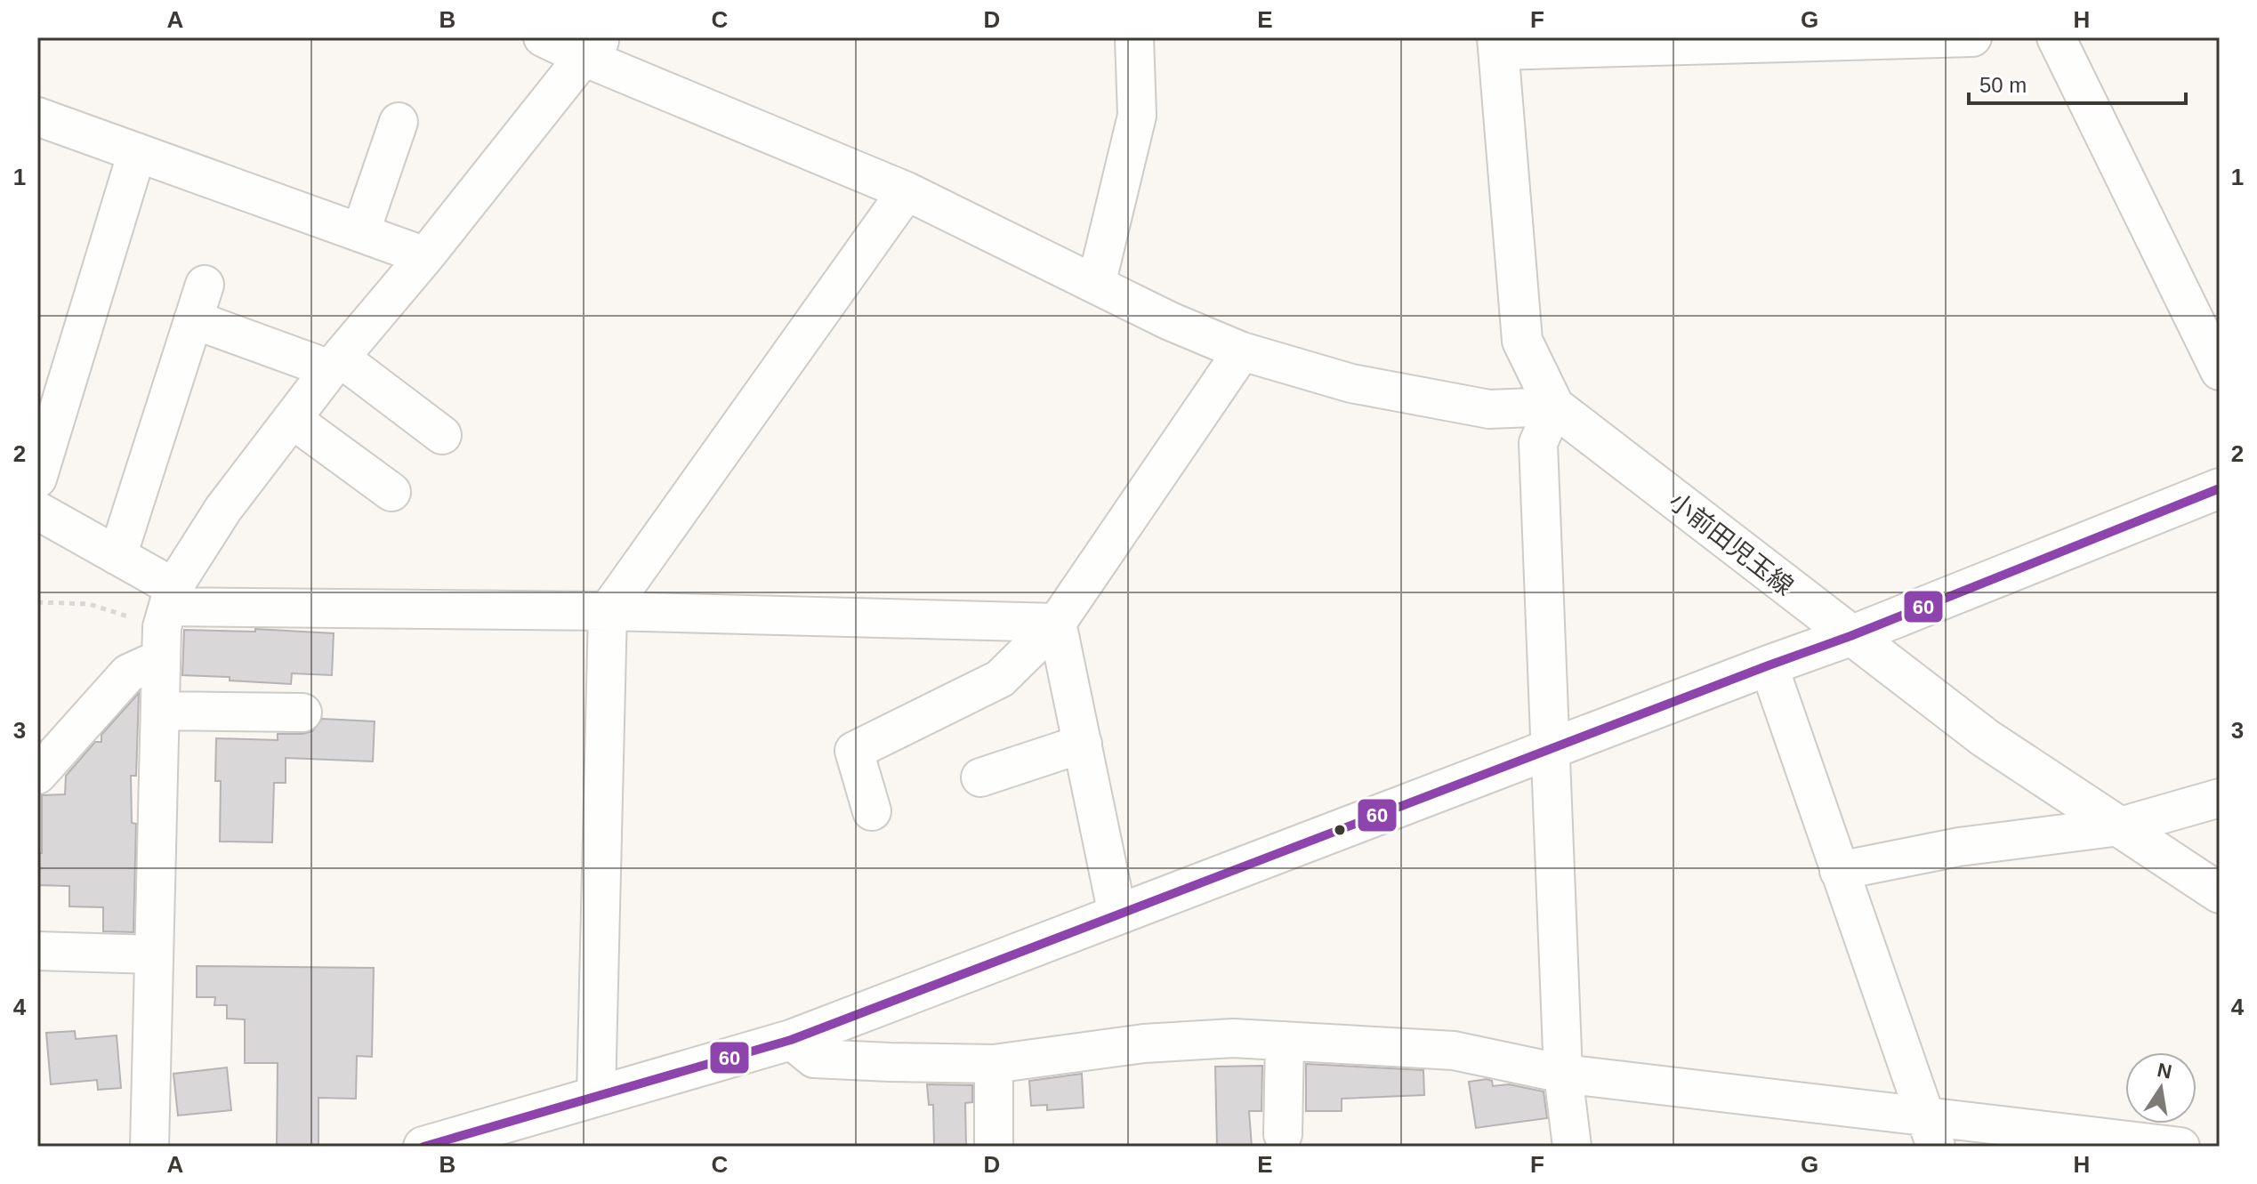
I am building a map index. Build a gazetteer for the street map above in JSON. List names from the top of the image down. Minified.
{"streets":{"main road":["小前田児玉線"]},"lines":["transit line 60"],"scale_bar":"50 m","north":"top","grid":{"columns":["A","B","C","D","E","F","G","H"],"rows":["1","2","3","4"]}}
